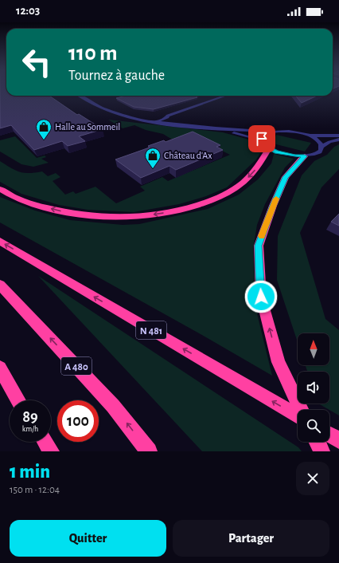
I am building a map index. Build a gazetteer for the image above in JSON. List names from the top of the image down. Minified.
{"streets":{"highway":["N 481","A 480"]},"places":{"shop":["Halle au Sommeil","Château d'Ax"]},"north":"top","page":{"status":"12:03","turn":["110 m","Tournez à gauche"],"speed":"89 km/h","limit":"100","heading":["1 min","150 m · 12:04"],"buttons":["Quitter","Partager"]}}
